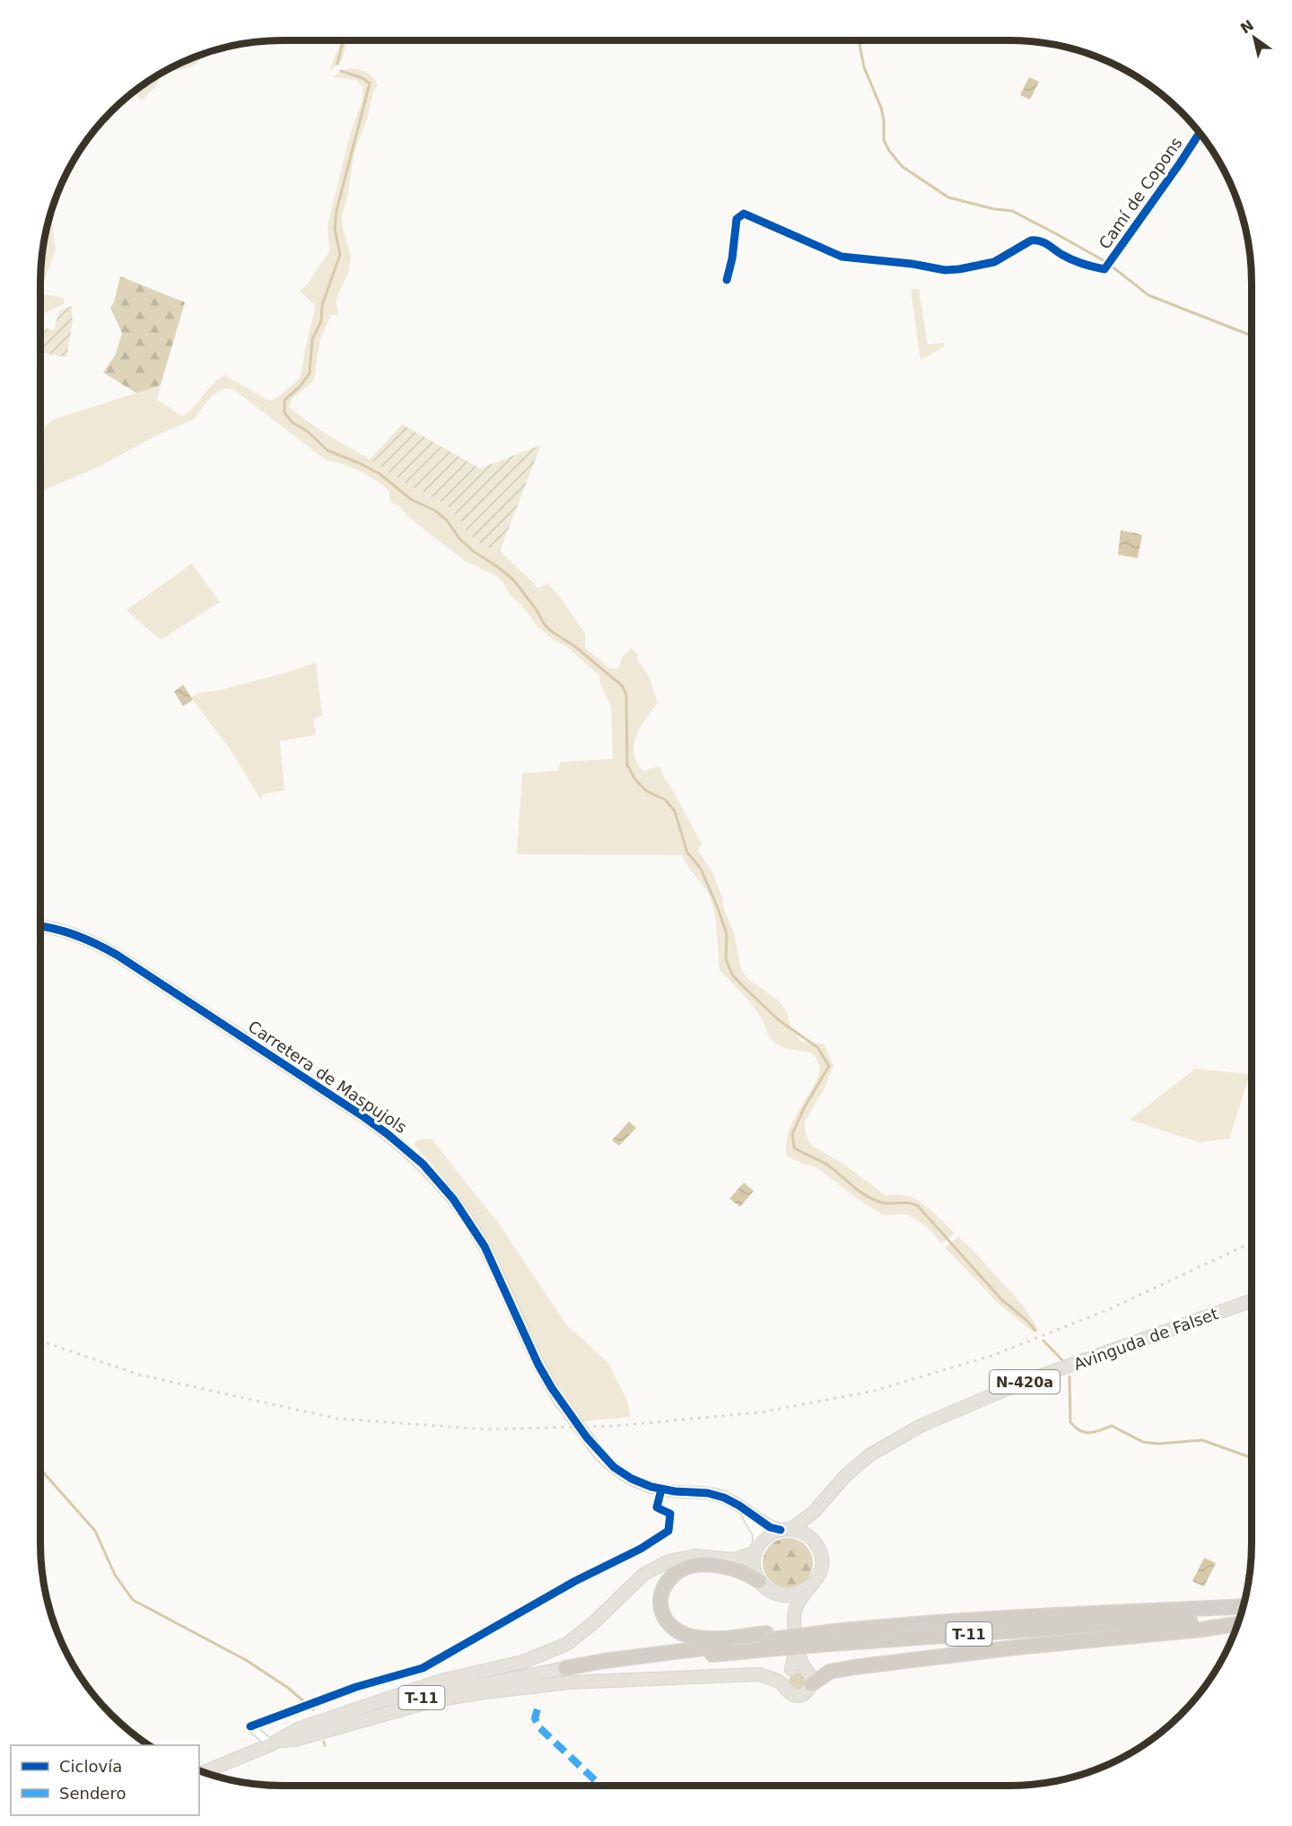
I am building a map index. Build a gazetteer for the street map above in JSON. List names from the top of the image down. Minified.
{"streets":{"highway":["T-11"],"main road":["Avinguda de Falset","N-420a"],"street":["Camí de Copons","Carretera de Maspujols"]},"crossings":[["Carretera de Maspujols","Avinguda de Falset"]],"legend":["Ciclovía","Sendero"],"north":"top left"}
